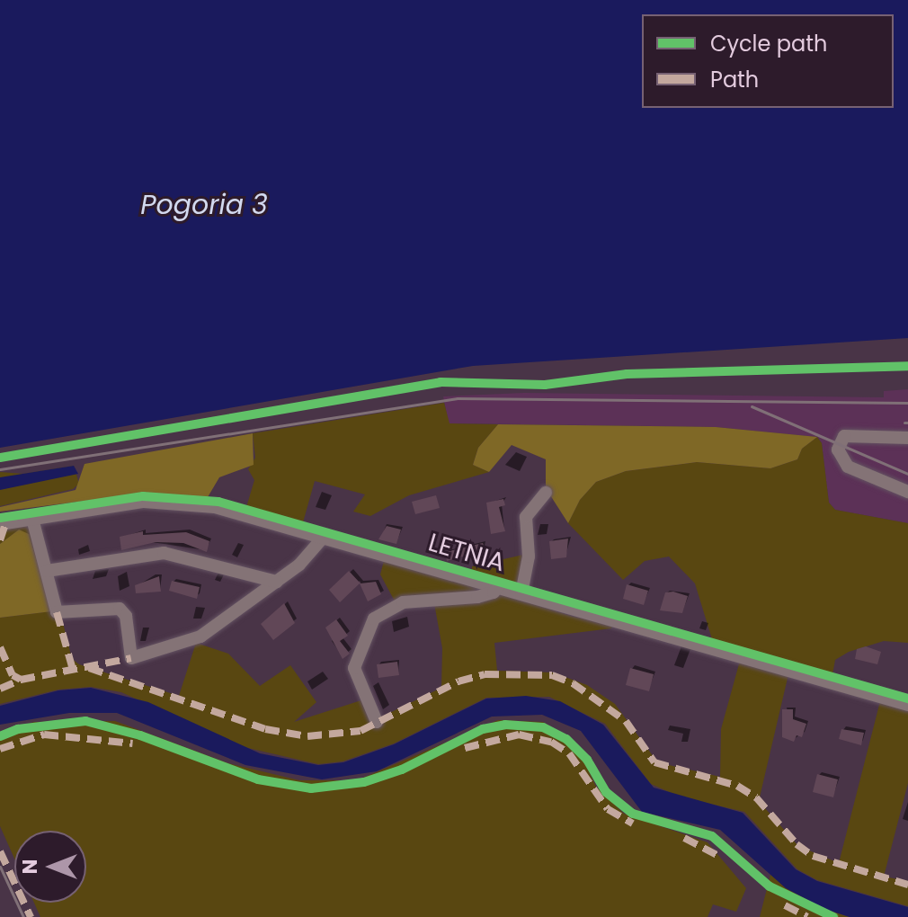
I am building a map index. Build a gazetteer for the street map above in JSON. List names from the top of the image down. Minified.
{"streets":{"street":["LETNIA"]},"water":["Pogoria 3"],"legend":["Cycle path","Path"],"north":"left"}
